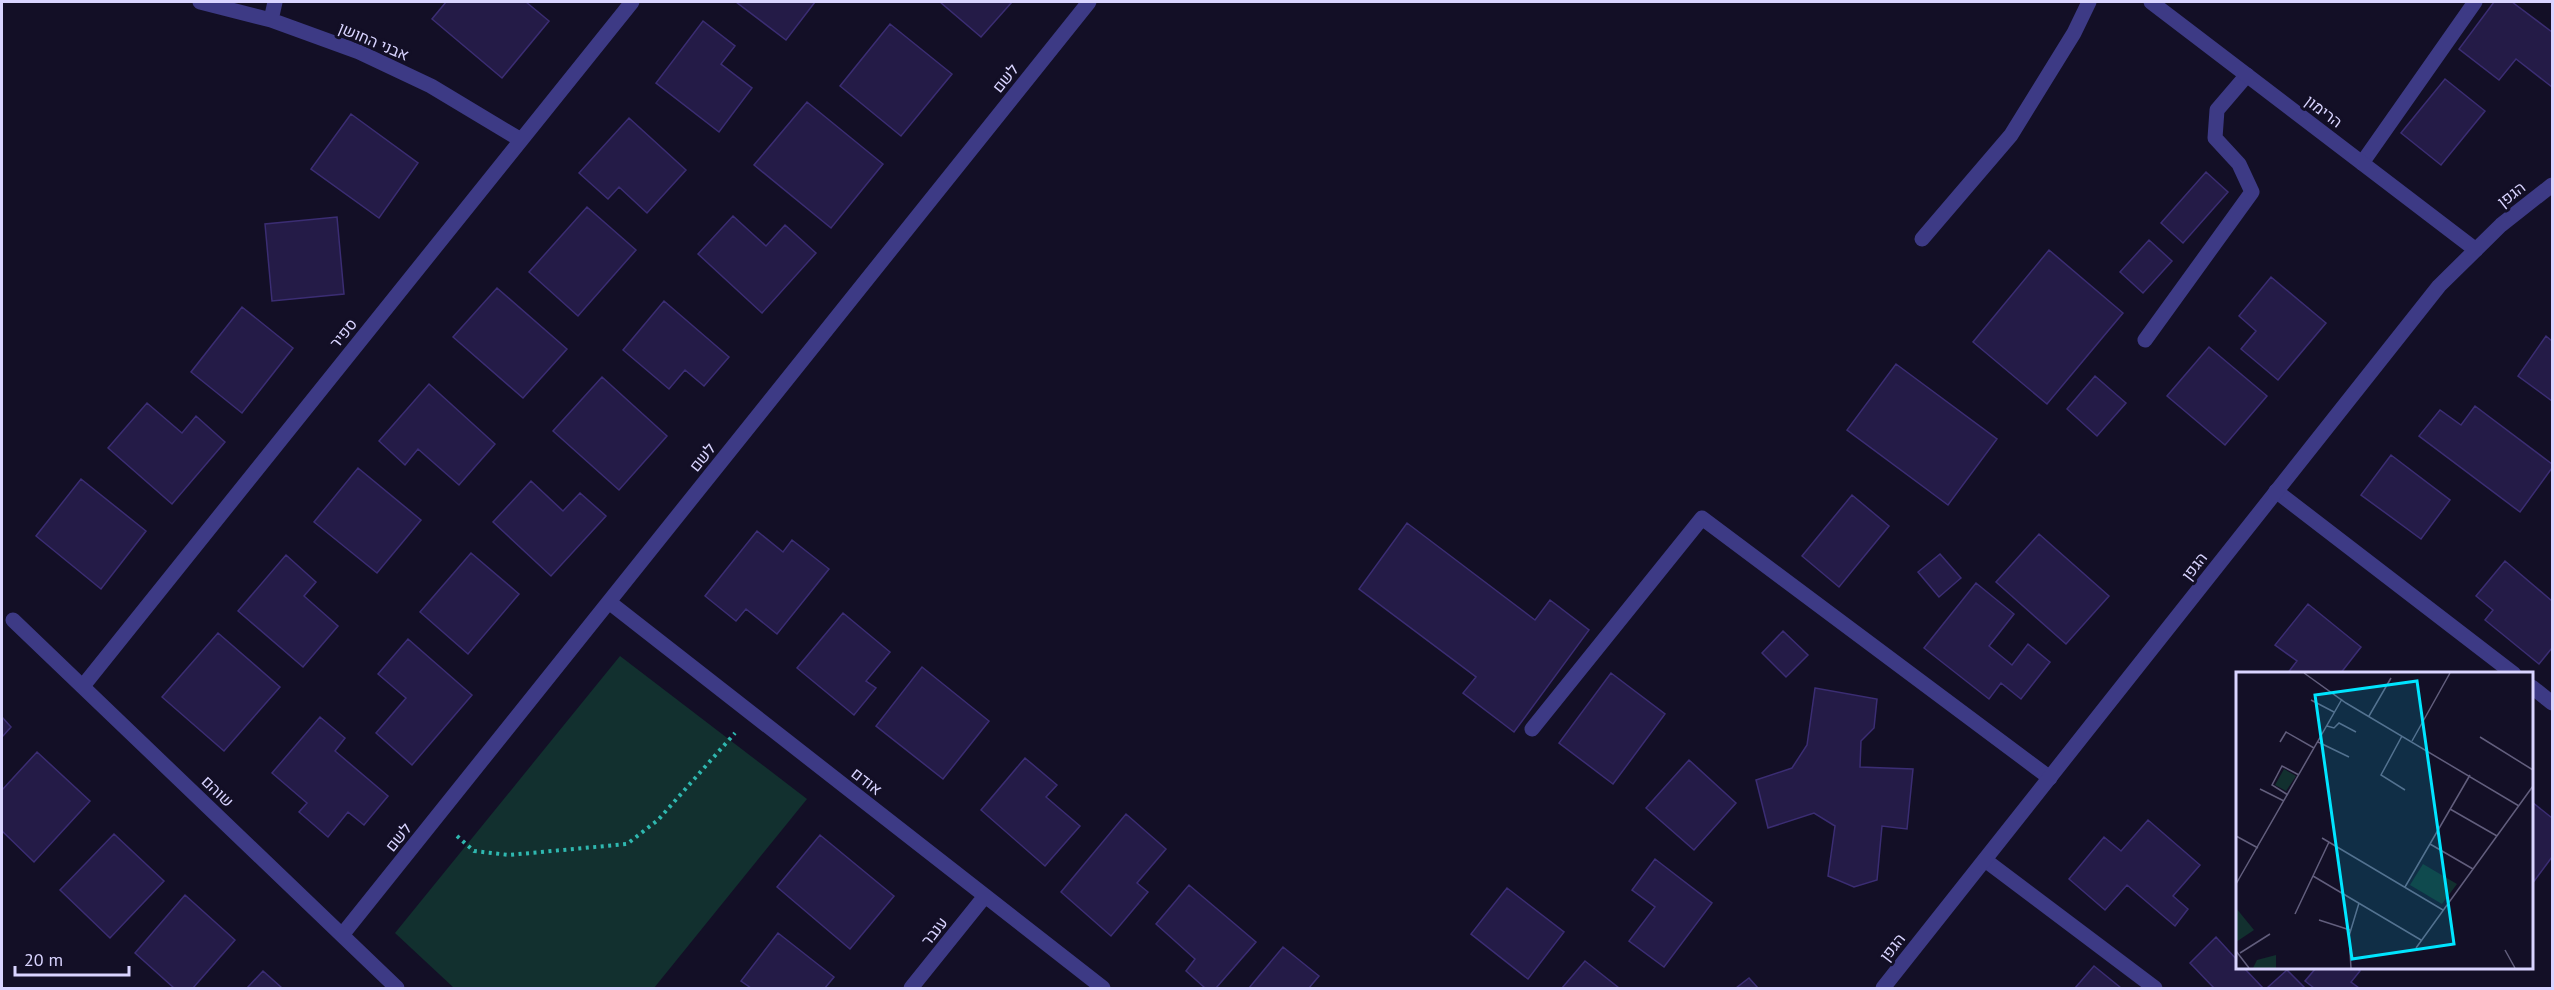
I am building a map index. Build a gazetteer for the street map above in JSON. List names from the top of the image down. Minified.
{"streets":{"street":["אבני החושן","לשם","הרימון","הגפן","ספיר","אודם","שוהם","ענבר"]},"crossings":[["אבני החושן","ספיר"],["לשם","אודם"],["לשם","שוהם"],["הרימון","הגפן"],["ספיר","שוהם"],["אודם","ענבר"]],"scale_bar":"20 m"}
